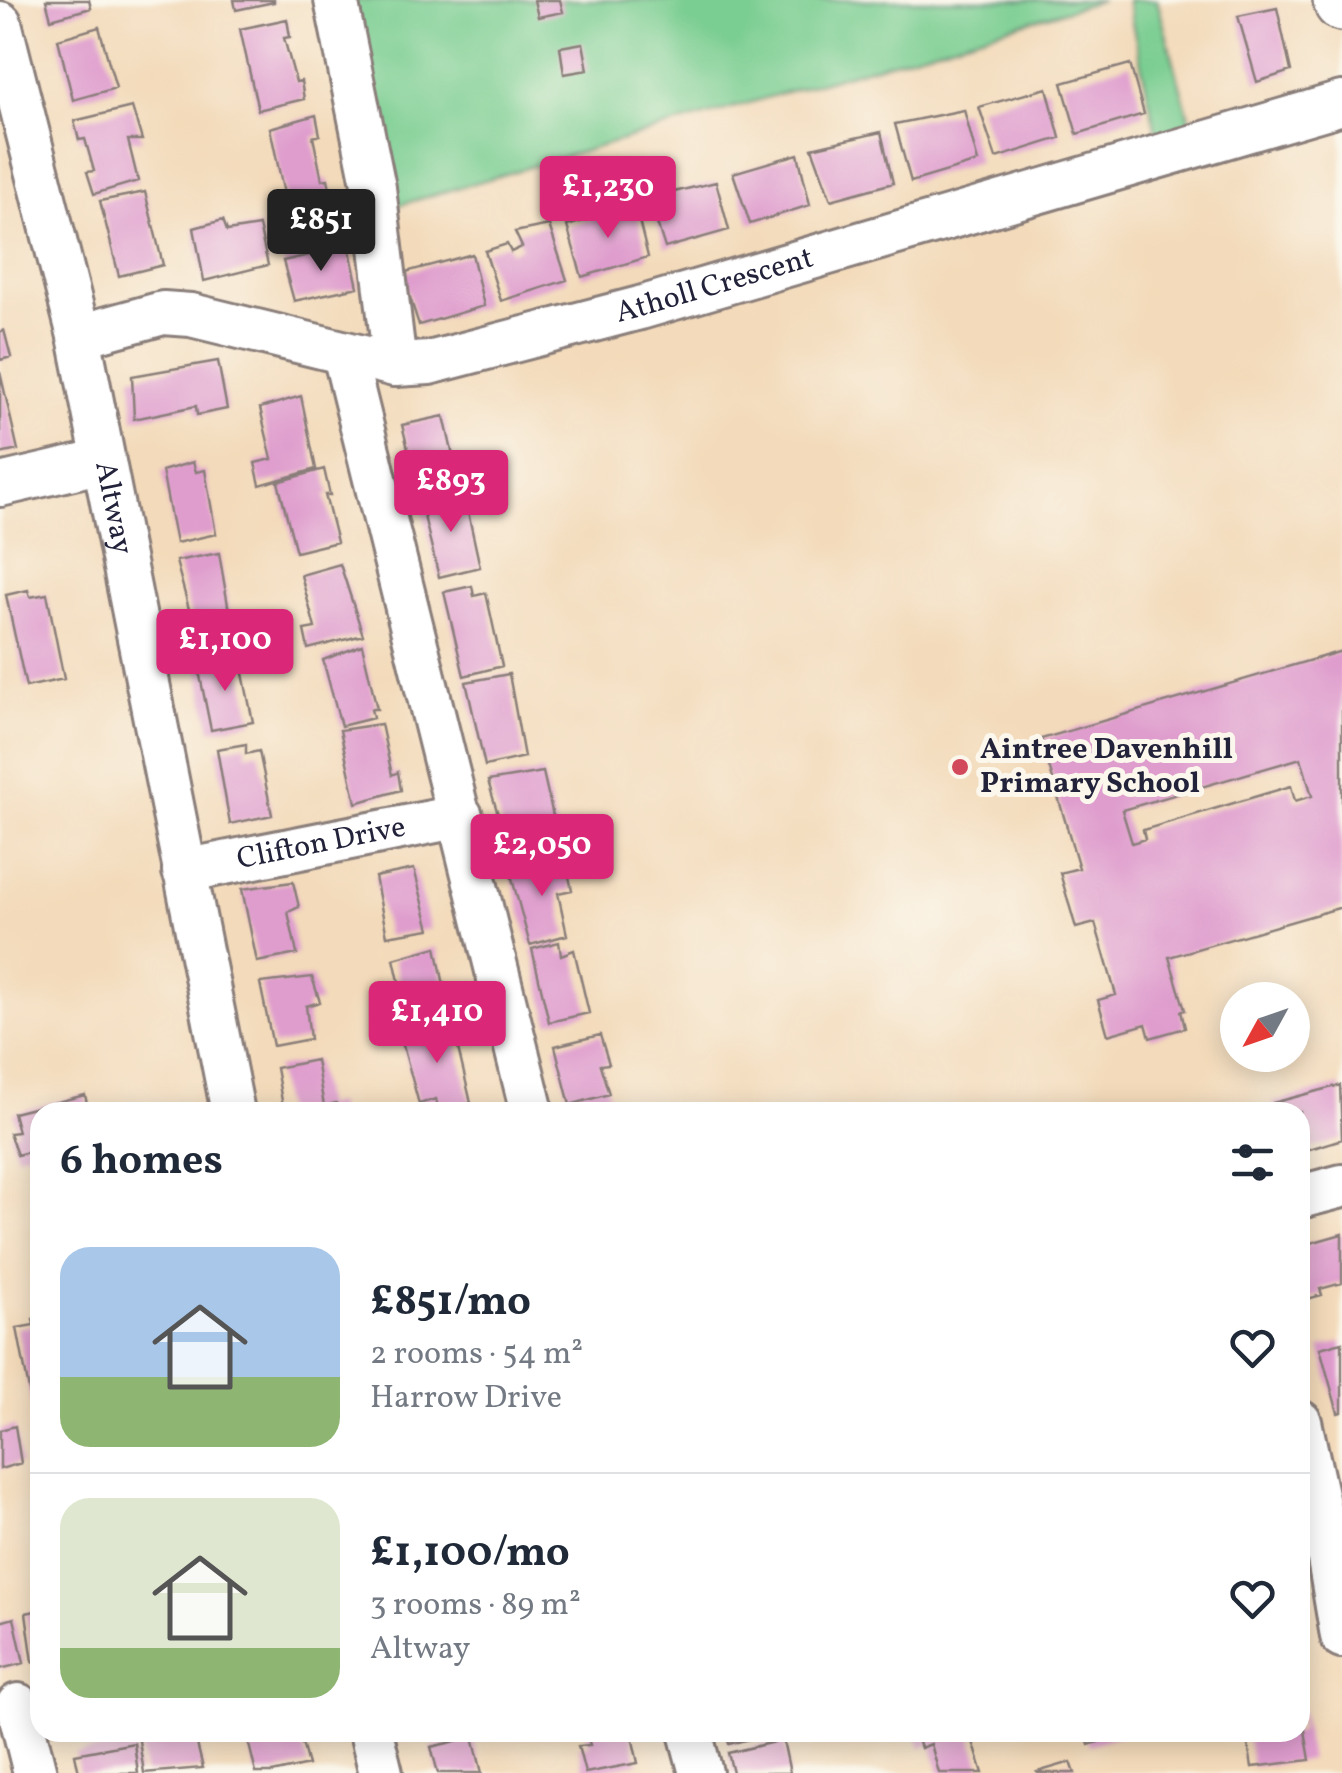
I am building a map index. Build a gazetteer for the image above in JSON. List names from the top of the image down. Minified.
{"streets":{"street":["Atholl Crescent","Altway","Clifton Drive"]},"crossings":[["Atholl Crescent","Altway"],["Altway","Clifton Drive"]],"places":["Aintree Davenhill Primary School"],"north":"bottom left","page":{"price":["£1,230","£851","£893","£1,100","£2,050","£1,410"],"heading":"6 homes","list":[{"name":"£851/mo","note":"2 rooms · 54 m² · Harrow Drive"},{"name":"£1,100/mo","note":"3 rooms · 89 m² · Altway"}]}}
